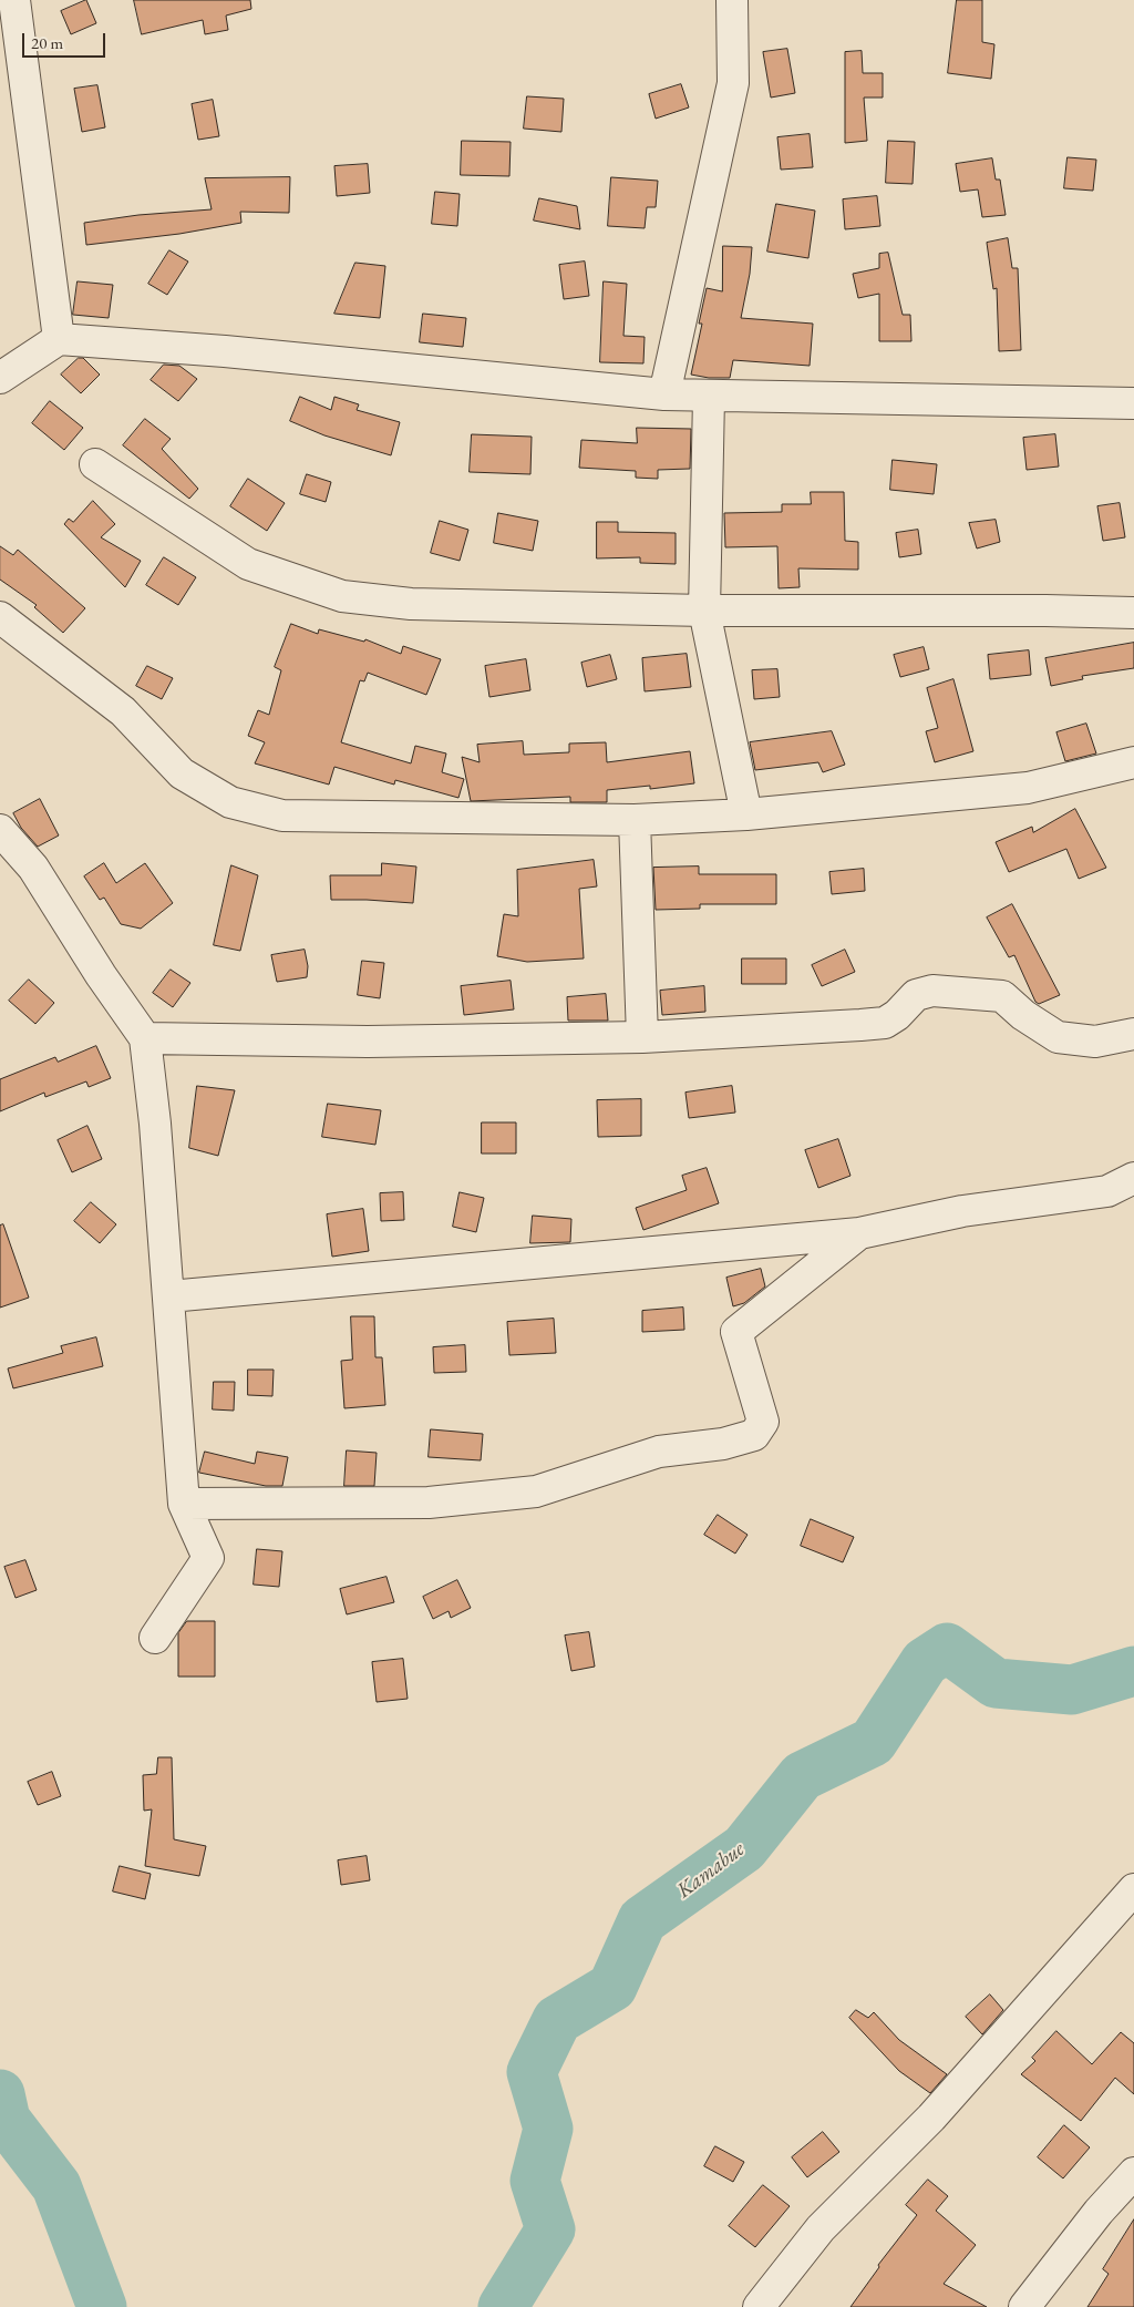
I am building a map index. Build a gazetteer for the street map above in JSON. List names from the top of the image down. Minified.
{"water":["Kamabue"],"scale_bar":"20 m"}
